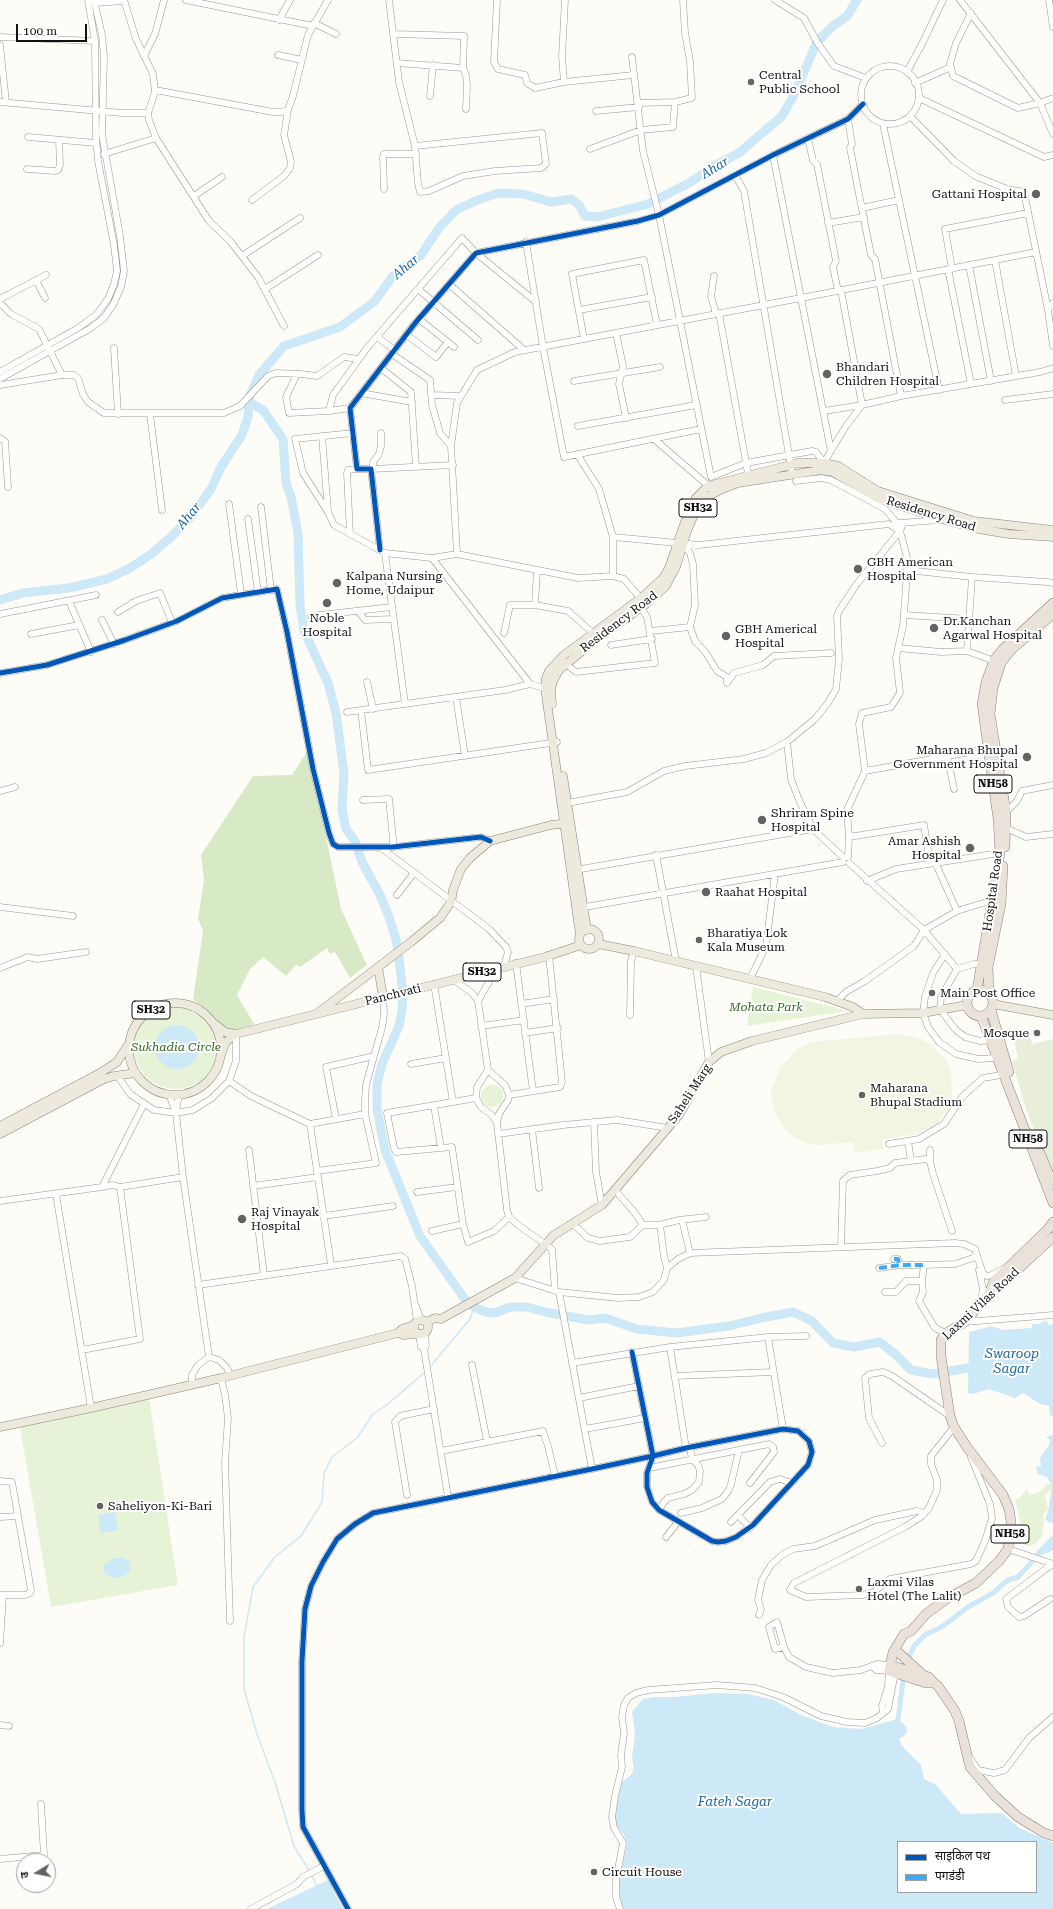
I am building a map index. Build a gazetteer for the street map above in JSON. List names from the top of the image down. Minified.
{"streets":{"highway":["NH58","Hospital Road","Laxmi Vilas Road"],"main road":["SH32","Residency Road","Panchvati","Saheli Marg"]},"crossings":[["SH32","Residency Road"],["SH32","Panchvati"],["NH58","Hospital Road"],["NH58","Saheli Marg"],["NH58","Laxmi Vilas Road"],["Hospital Road","Saheli Marg"]],"water":["Ahar","Swaroop Sagar","Fateh Sagar"],"parks":["Mohata Park","Sukhadia Circle"],"places":["Central Public School","Gattani Hospital","Bhandari Children Hospital","GBH American Hospital","Kalpana Nursing Home, Udaipur","Noble Hospital","Dr.Kanchan Agarwal Hospital","GBH Americal Hospital","Maharana Bhupal Government Hospital","Shriram Spine Hospital","Amar Ashish Hospital","Raahat Hospital","Bharatiya Lok Kala Museum","Main Post Office","Mosque","Maharana Bhupal Stadium","Raj Vinayak Hospital","Saheliyon-Ki-Bari","Laxmi Vilas Hotel (The Lalit)","Circuit House"],"legend":["साइकिल पथ","पगडंडी"],"scale_bar":"100 m","north":"left"}
